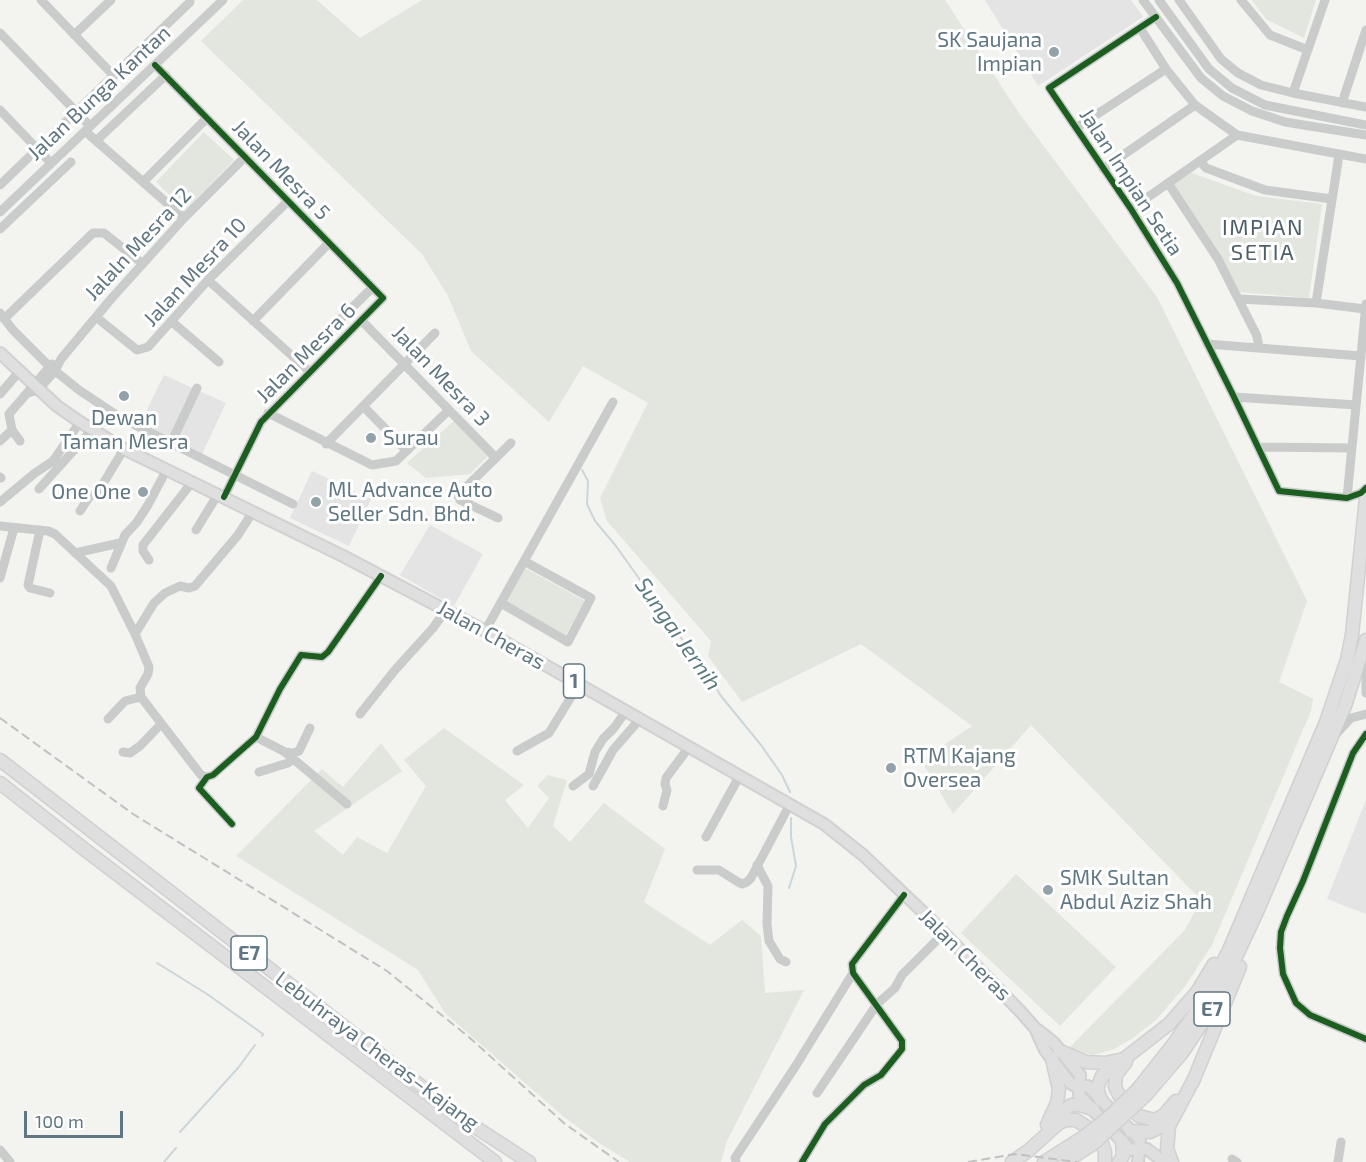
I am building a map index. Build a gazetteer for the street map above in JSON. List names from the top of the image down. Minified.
{"streets":{"highway":["E7","Lebuhraya Cheras–Kajang"],"main road":["Jalan Cheras","1"],"street":["Jalan Bunga Kantan","Jalan Mesra 5","Jalan Impian Setia","Jalaln Mesra 12","Jalan Mesra 10","Jalan Mesra 6","Jalan Mesra 3"]},"crossings":[["Jalan Bunga Kantan","Jalan Mesra 5"],["Jalan Mesra 5","Jalaln Mesra 12"],["Jalan Mesra 5","Jalan Mesra 10"],["Jalan Mesra 5","Jalan Mesra 6"],["Jalaln Mesra 12","Jalan Mesra 10"],["Jalaln Mesra 12","Jalan Cheras"],["Jalan Mesra 6","Jalan Mesra 3"],["Jalan Mesra 6","Jalan Cheras"]],"districts":["IMPIAN SETIA"],"water":["Sungai Jernih"],"places":["SK Saujana Impian","Dewan Taman Mesra","Surau","One One","ML Advance Auto Seller Sdn. Bhd.","RTM Kajang Oversea","SMK Sultan Abdul Aziz Shah"],"scale_bar":"100 m"}
